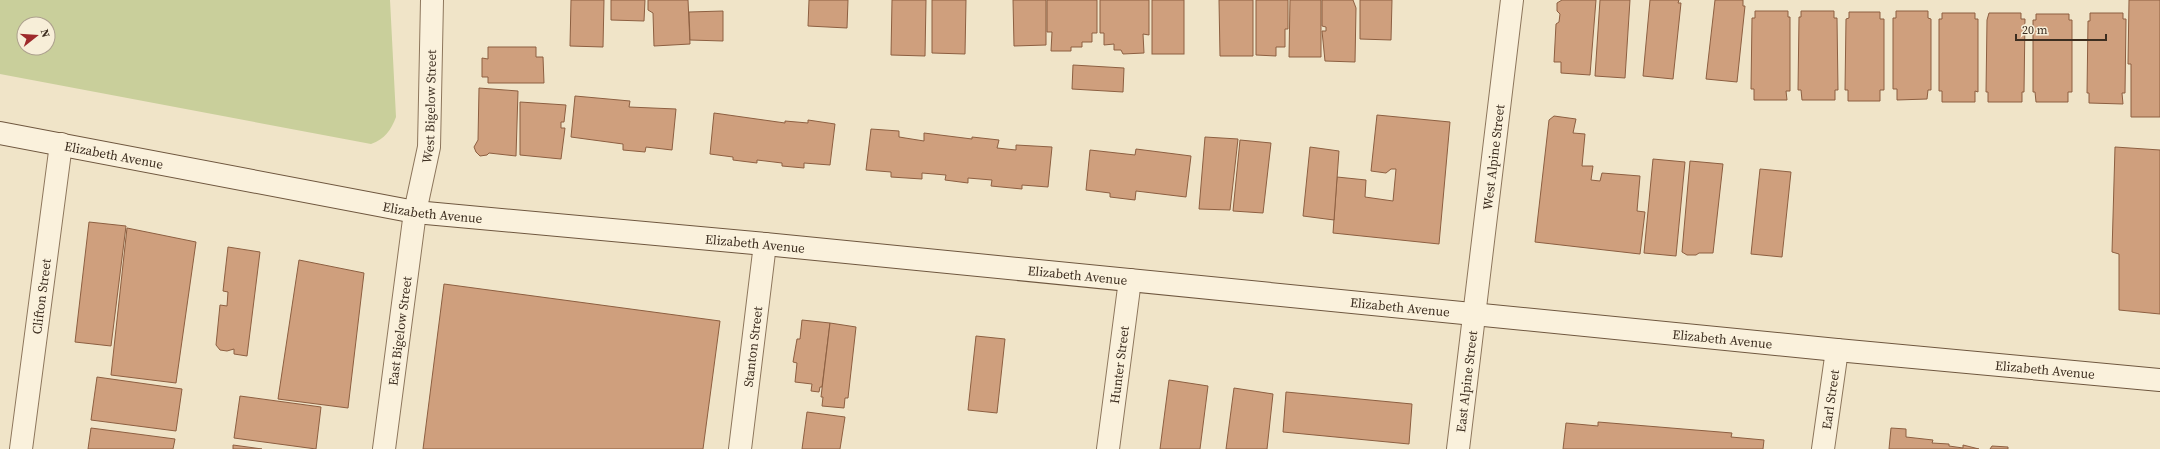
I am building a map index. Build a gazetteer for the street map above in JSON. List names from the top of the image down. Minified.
{"streets":{"main road":["West Bigelow Street","Elizabeth Avenue","West Alpine Street","Clifton Street","East Bigelow Street","Stanton Street","Hunter Street","East Alpine Street","Earl Street"]},"crossings":[["West Bigelow Street","Elizabeth Avenue"],["West Bigelow Street","East Bigelow Street"],["Elizabeth Avenue","West Alpine Street"],["Elizabeth Avenue","Clifton Street"],["Elizabeth Avenue","East Bigelow Street"],["Elizabeth Avenue","Stanton Street"],["Elizabeth Avenue","Hunter Street"],["Elizabeth Avenue","East Alpine Street"],["Elizabeth Avenue","Earl Street"],["West Alpine Street","East Alpine Street"]],"scale_bar":"20 m","north":"right"}
